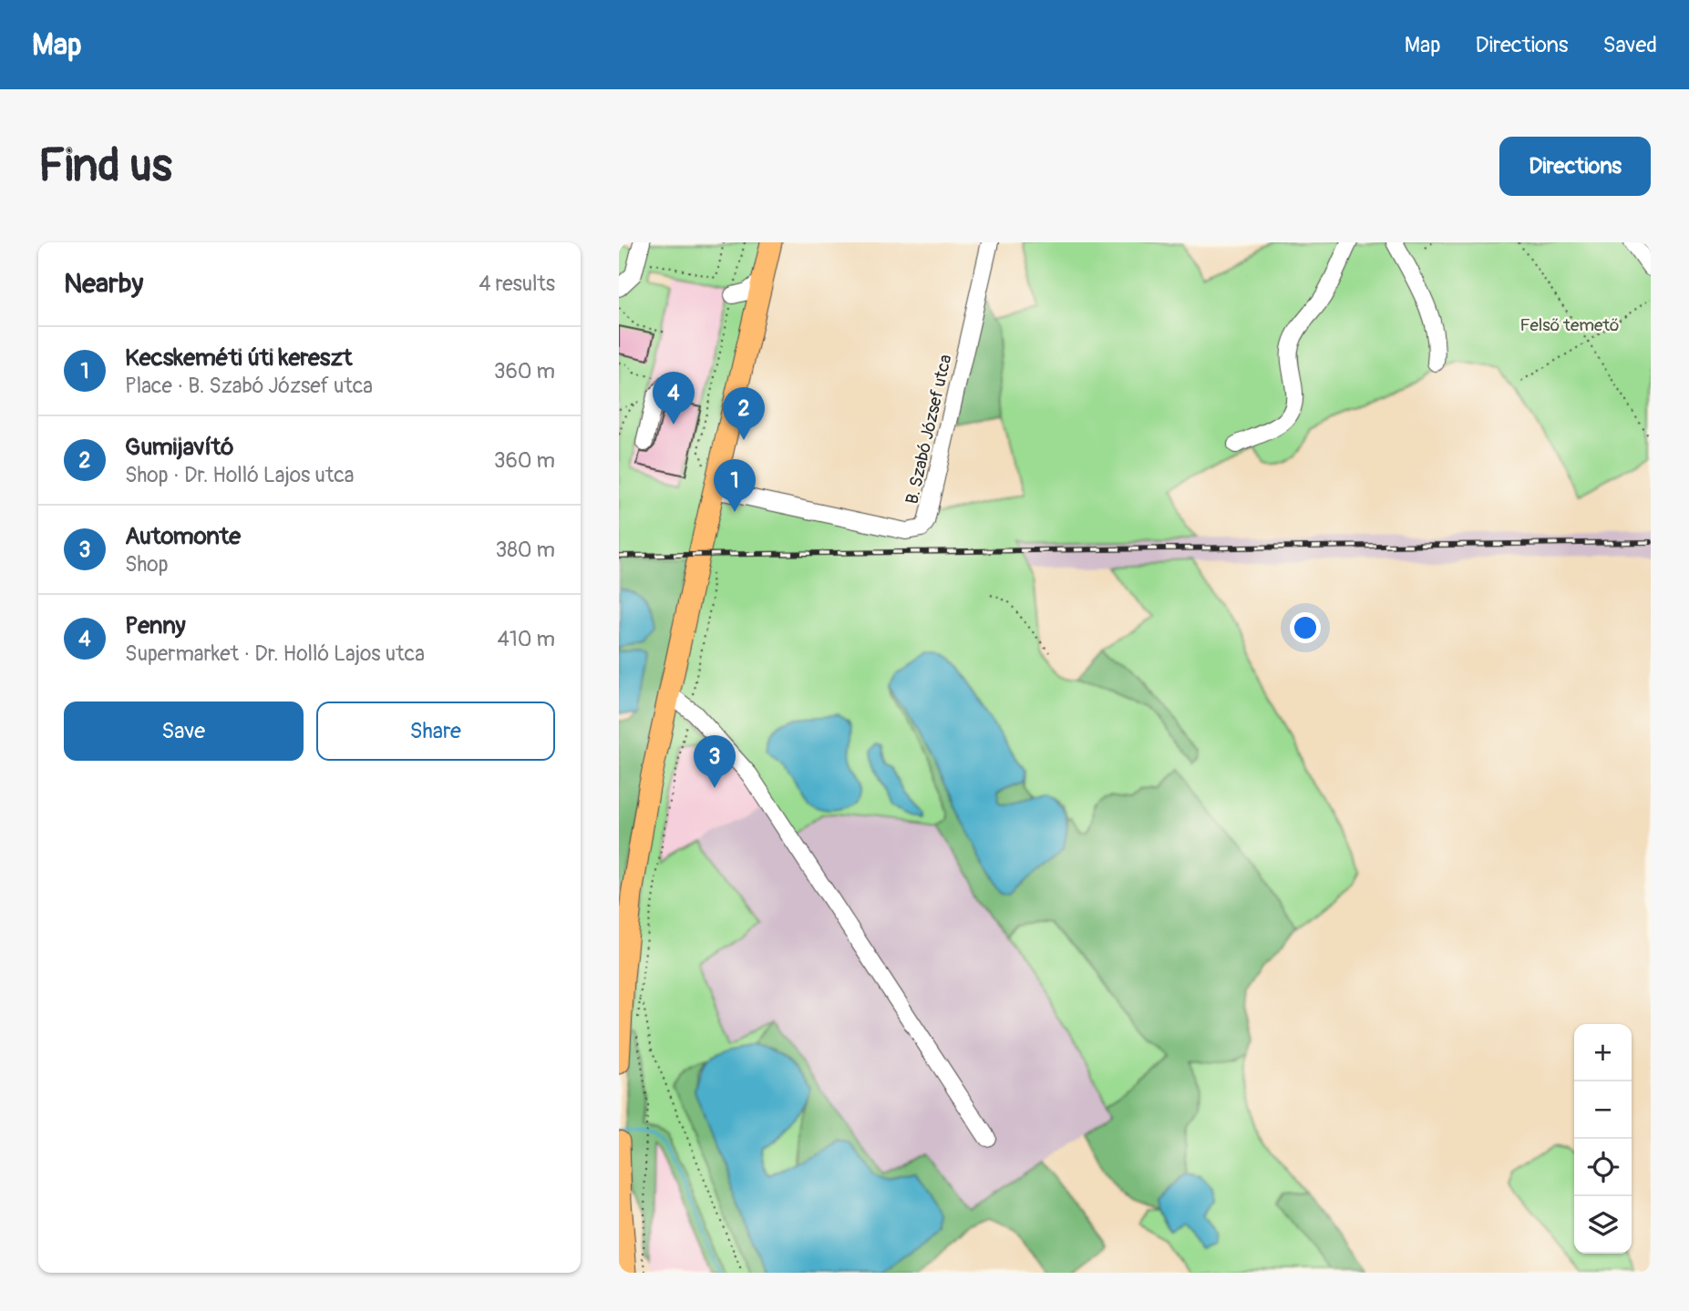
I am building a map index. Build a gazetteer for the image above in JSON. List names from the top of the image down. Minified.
{"streets":{"street":["B. Szabó József utca"]},"parks":["Felső temető"],"page":{"header":"Map","nav":["Map","Directions","Saved"],"buttons":["Directions",["Save","Share"]],"title":"Find us","heading":["Nearby","4 results"],"list":[{"mark":"1","name":"Kecskeméti úti kereszt","note":"Place · B. Szabó József utca","value":"360 m"},{"mark":"2","name":"Gumijavító","note":"Shop · Dr. Holló Lajos utca","value":"360 m"},{"mark":"3","name":"Automonte","note":"Shop","value":"380 m"},{"mark":"4","name":"Penny","note":"Supermarket · Dr. Holló Lajos utca","value":"410 m"}],"pins":["4","2","1","3"],"map_buttons":["+","−"]}}
